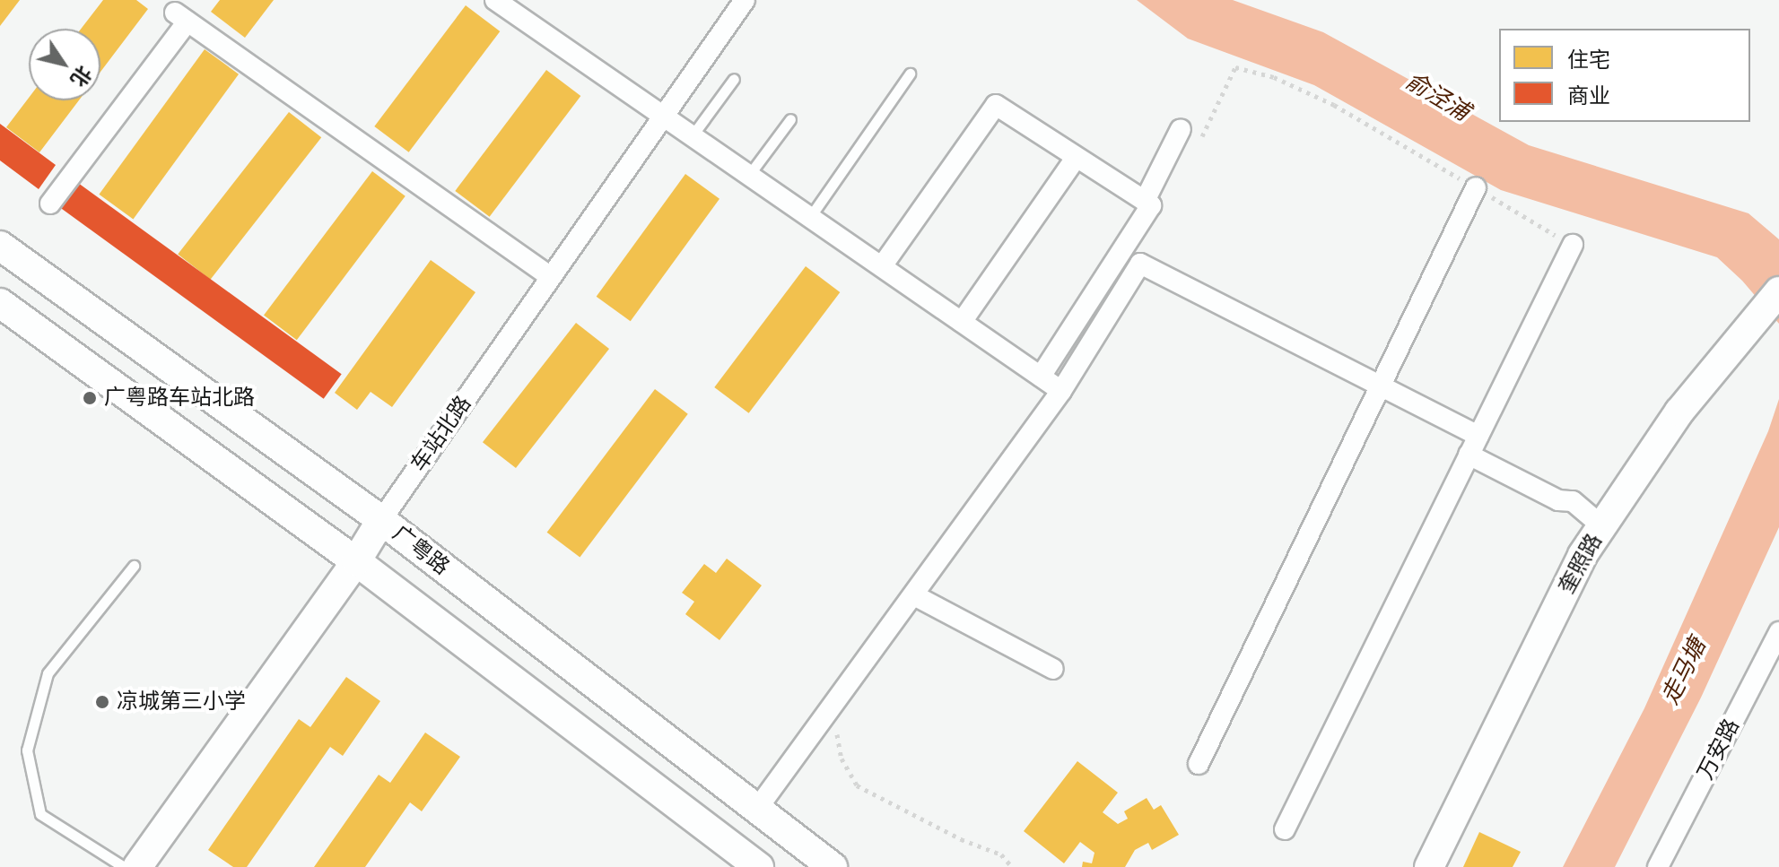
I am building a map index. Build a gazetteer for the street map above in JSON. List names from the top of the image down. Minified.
{"streets":{"main road":["车站北路","广粤路","奎照路"],"street":["万安路"]},"crossings":[["车站北路","广粤路"]],"water":["俞泾浦","走马塘"],"places":["广粤路车站北路","凉城第三小学"],"legend":["住宅","商业"],"north":"bottom right"}
